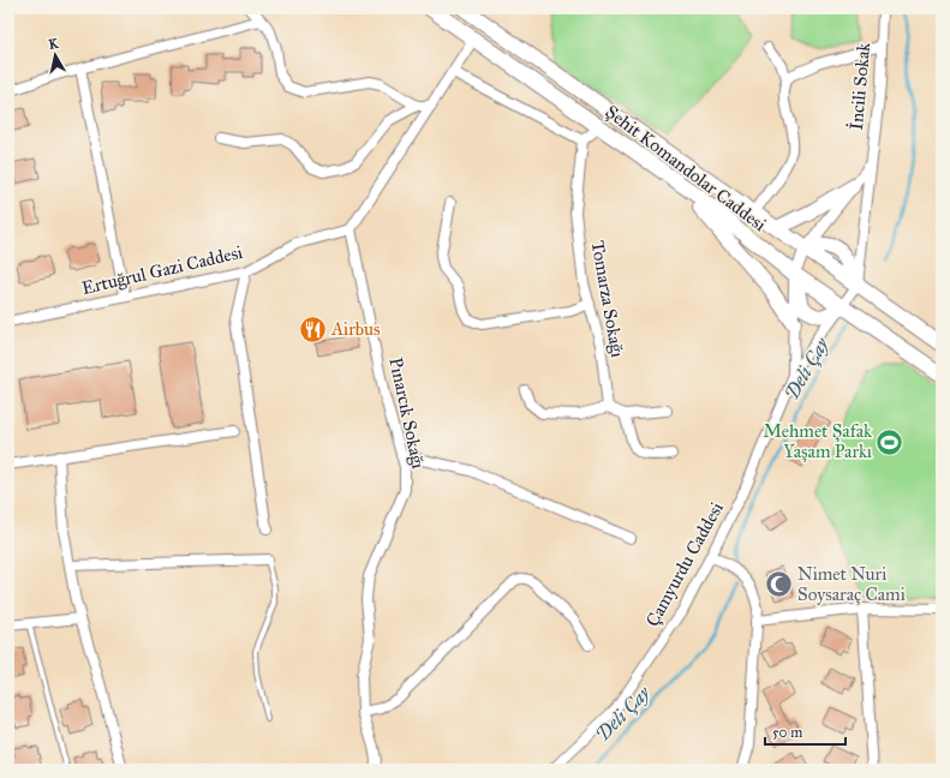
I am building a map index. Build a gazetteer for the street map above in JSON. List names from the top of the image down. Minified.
{"streets":{"main road":["Şehit Komandolar Caddesi"],"street":["İncili Sokak","Ertuğrul Gazi Caddesi","Tomarza Sokağı","Pınarcık Sokağı","Çamyurdu Caddesi"]},"crossings":[["İncili Sokak","Şehit Komandolar Caddesi"],["İncili Sokak","Çamyurdu Caddesi"],["Şehit Komandolar Caddesi","Çamyurdu Caddesi"],["Ertuğrul Gazi Caddesi","Pınarcık Sokağı"]],"water":["Deli Çay"],"places":{"restaurant":["Airbus"],"sports":["Mehmet Şafak Yaşam Parkı"],"mosque":["Nimet Nuri Soysaraç Cami"]},"scale_bar":"50 m","north":"top"}
